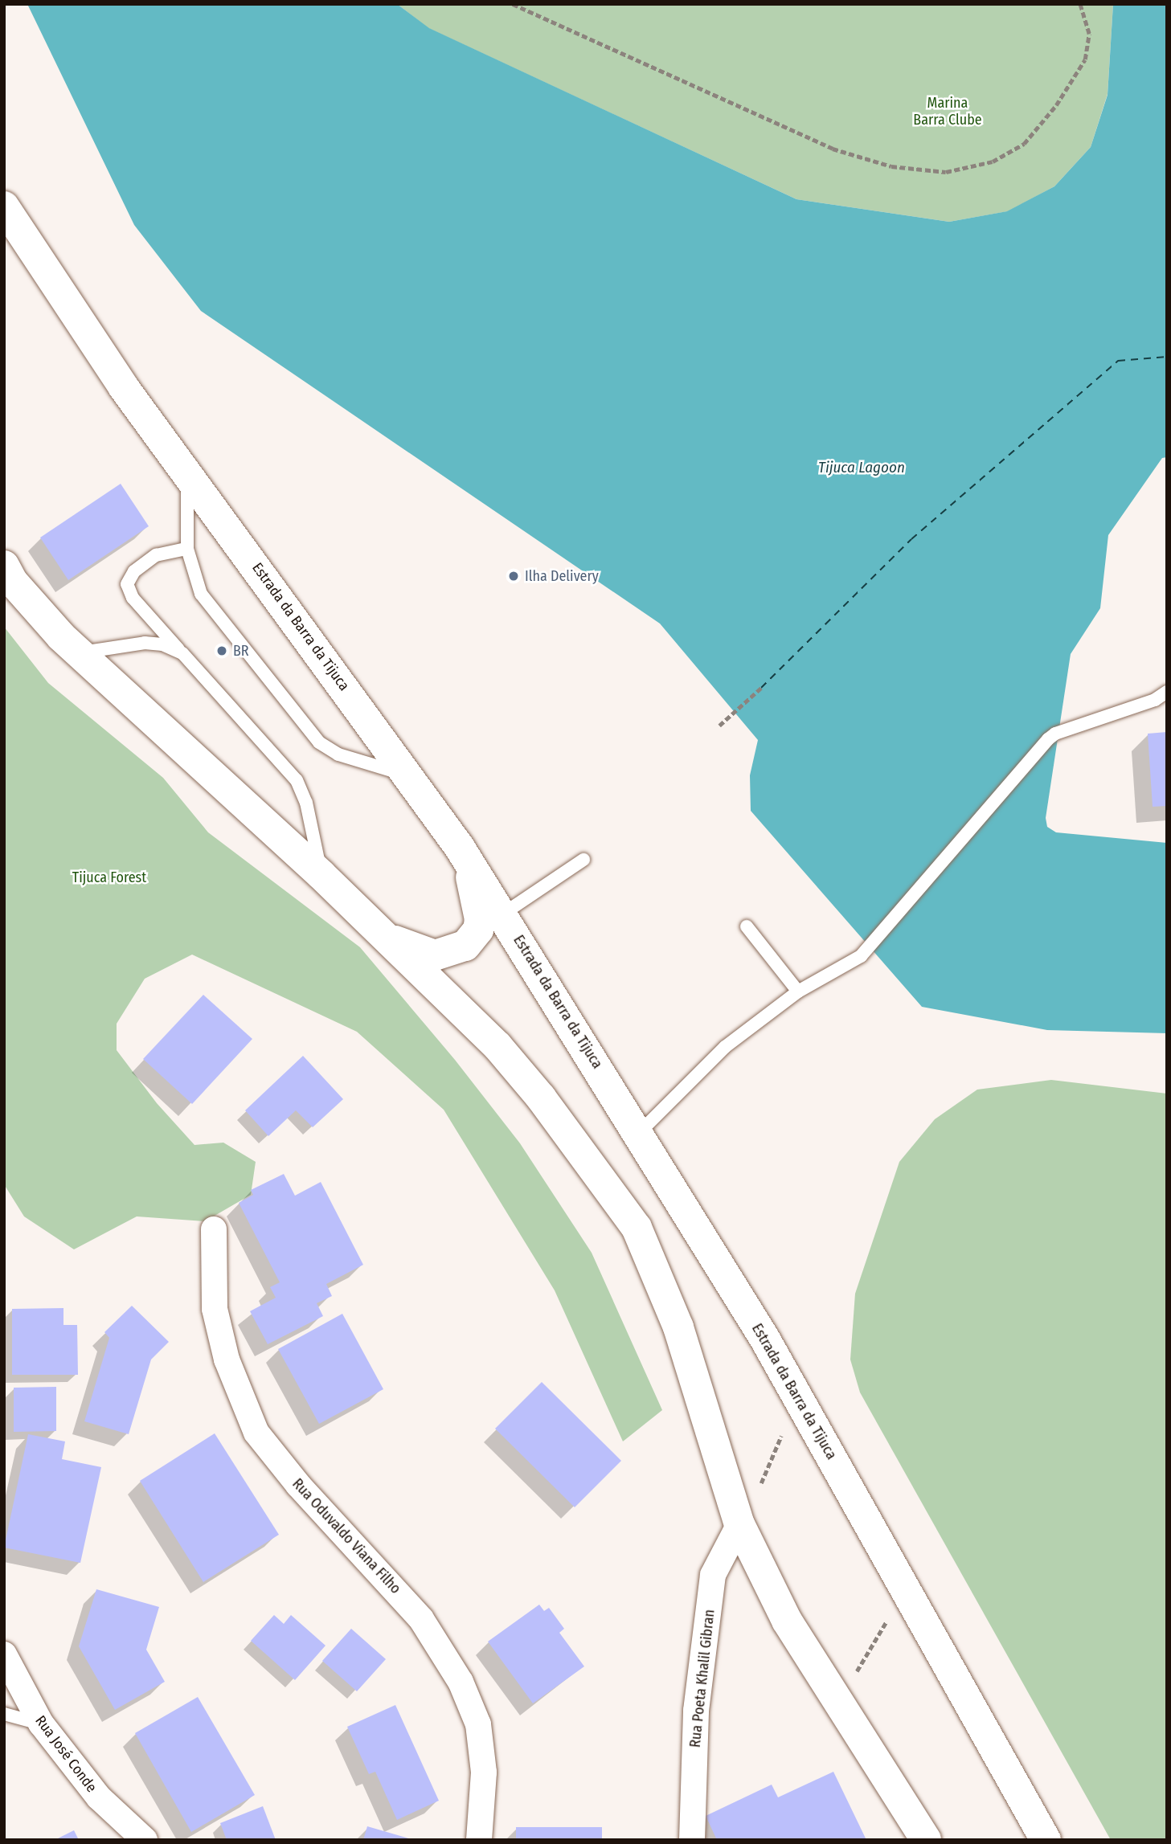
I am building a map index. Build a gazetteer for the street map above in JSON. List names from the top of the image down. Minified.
{"streets":{"main road":["Estrada da Barra da Tijuca"],"street":["Rua Oduvaldo Viana Filho","Rua Poeta Khalil Gibran","Rua José Conde"]},"water":["Tijuca Lagoon"],"parks":["Marina Barra Clube","Tijuca Forest"],"places":["Ilha Delivery","BR"]}
